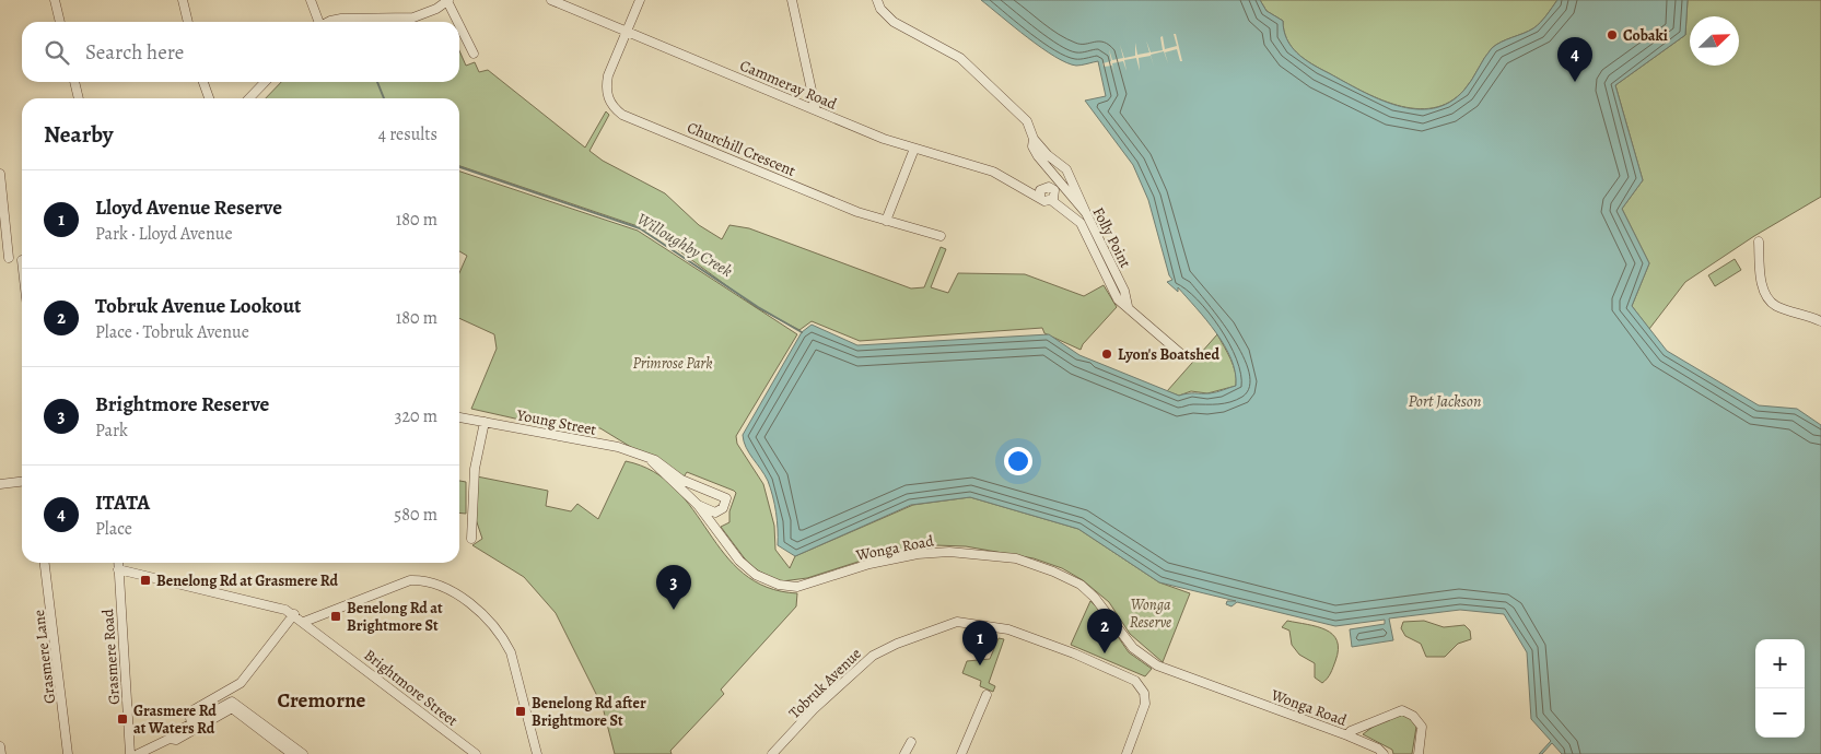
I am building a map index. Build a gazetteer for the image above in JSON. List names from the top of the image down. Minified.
{"streets":{"street":["Cammeray Road","Churchill Crescent","Folly Point","Young Street","Wonga Road","Grasmere Lane","Grasmere Road","Tobruk Avenue","Brightmore Street"]},"crossings":[["Cammeray Road","Churchill Crescent"],["Cammeray Road","Folly Point"],["Young Street","Wonga Road"],["Grasmere Road","Brightmore Street"]],"districts":["Cremorne"],"water":["Willoughby Creek","Port Jackson"],"parks":["Primrose Park","Wonga Reserve"],"places":{"other":["Cobaki","Lyon's Boatshed"],"transit":["Benelong Rd at Grasmere Rd","Benelong Rd at Brightmore St","Benelong Rd after Brightmore St","Grasmere Rd at Waters Rd"]},"north":"top right","page":{"search":"Search here","pins":["4","3","2","1"],"heading":["Nearby","4 results"],"list":[{"mark":"1","name":"Lloyd Avenue Reserve","note":"Park · Lloyd Avenue","value":"180 m"},{"mark":"2","name":"Tobruk Avenue Lookout","note":"Place · Tobruk Avenue","value":"180 m"},{"mark":"3","name":"Brightmore Reserve","note":"Park","value":"320 m"},{"mark":"4","name":"ITATA","note":"Place","value":"580 m"}],"map_buttons":["+","−"]}}
